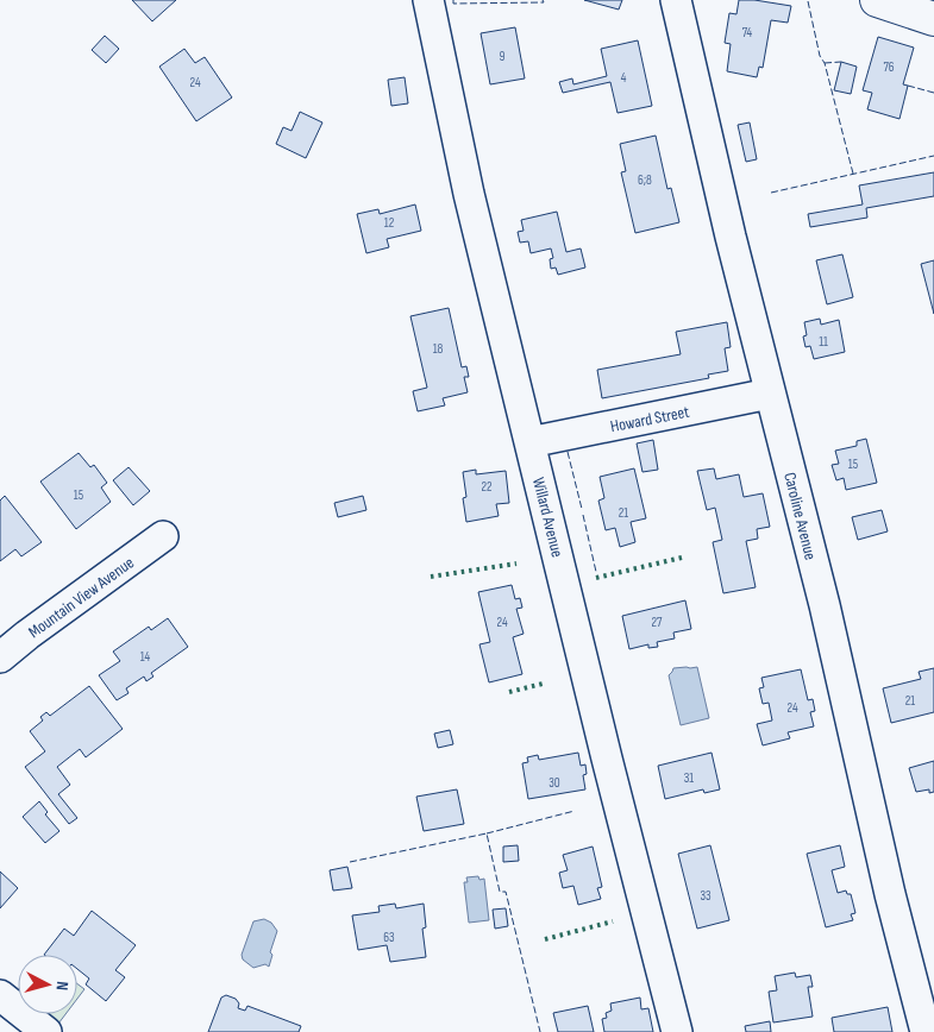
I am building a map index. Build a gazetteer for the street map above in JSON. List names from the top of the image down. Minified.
{"streets":{"street":["Howard Street","Caroline Avenue","Willard Avenue","Mountain View Avenue"]},"crossings":[["Howard Street","Caroline Avenue"],["Howard Street","Willard Avenue"]],"house_numbers":["74","9","76","4","24","6;8","12","11","18","15","22","15","21","24","27","14","21","24","31","30","33","63"],"north":"right"}
